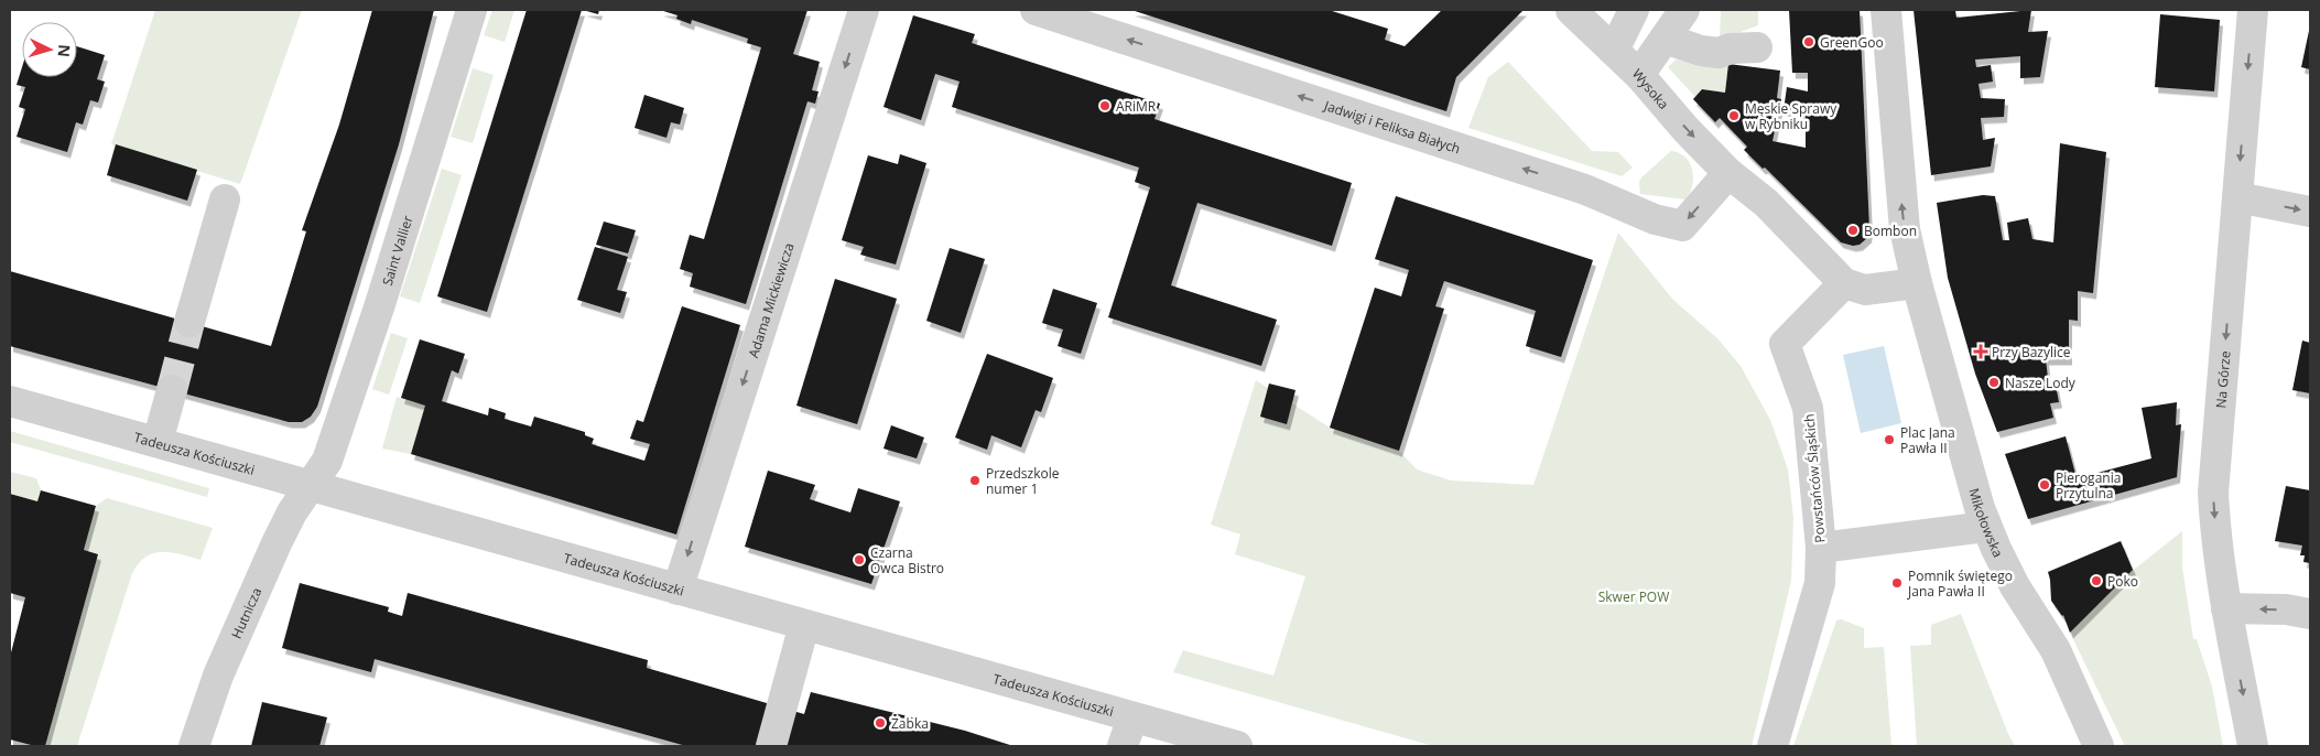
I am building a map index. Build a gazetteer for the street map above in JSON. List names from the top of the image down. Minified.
{"streets":{"street":["Wysoka","Jadwigi i Feliksa Białych","Saint Vallier","Adama Mickiewicza","Na Górze","Tadeusza Kościuszki","Powstańców Śląskich","Mikołowska","Hutnicza"]},"crossings":[["Wysoka","Jadwigi i Feliksa Białych"],["Wysoka","Powstańców Śląskich"],["Saint Vallier","Tadeusza Kościuszki"],["Saint Vallier","Hutnicza"],["Adama Mickiewicza","Tadeusza Kościuszki"],["Tadeusza Kościuszki","Hutnicza"]],"one_way":["Jadwigi i Feliksa Białych","Adama Mickiewicza","Na Górze"],"parks":["Skwer POW"],"places":{"other":["GreenGoo","ARiMR","Męskie Sprawy w Rybniku","Bombon","Nasze Lody","Plac Jana Pawła II","Przedszkole numer 1","Pierogania Przytulna","Czarna Owca Bistro","Poko","Pomnik świętego Jana Pawła II","Żabka"],"health":["Przy Bazylice"]},"north":"right"}
